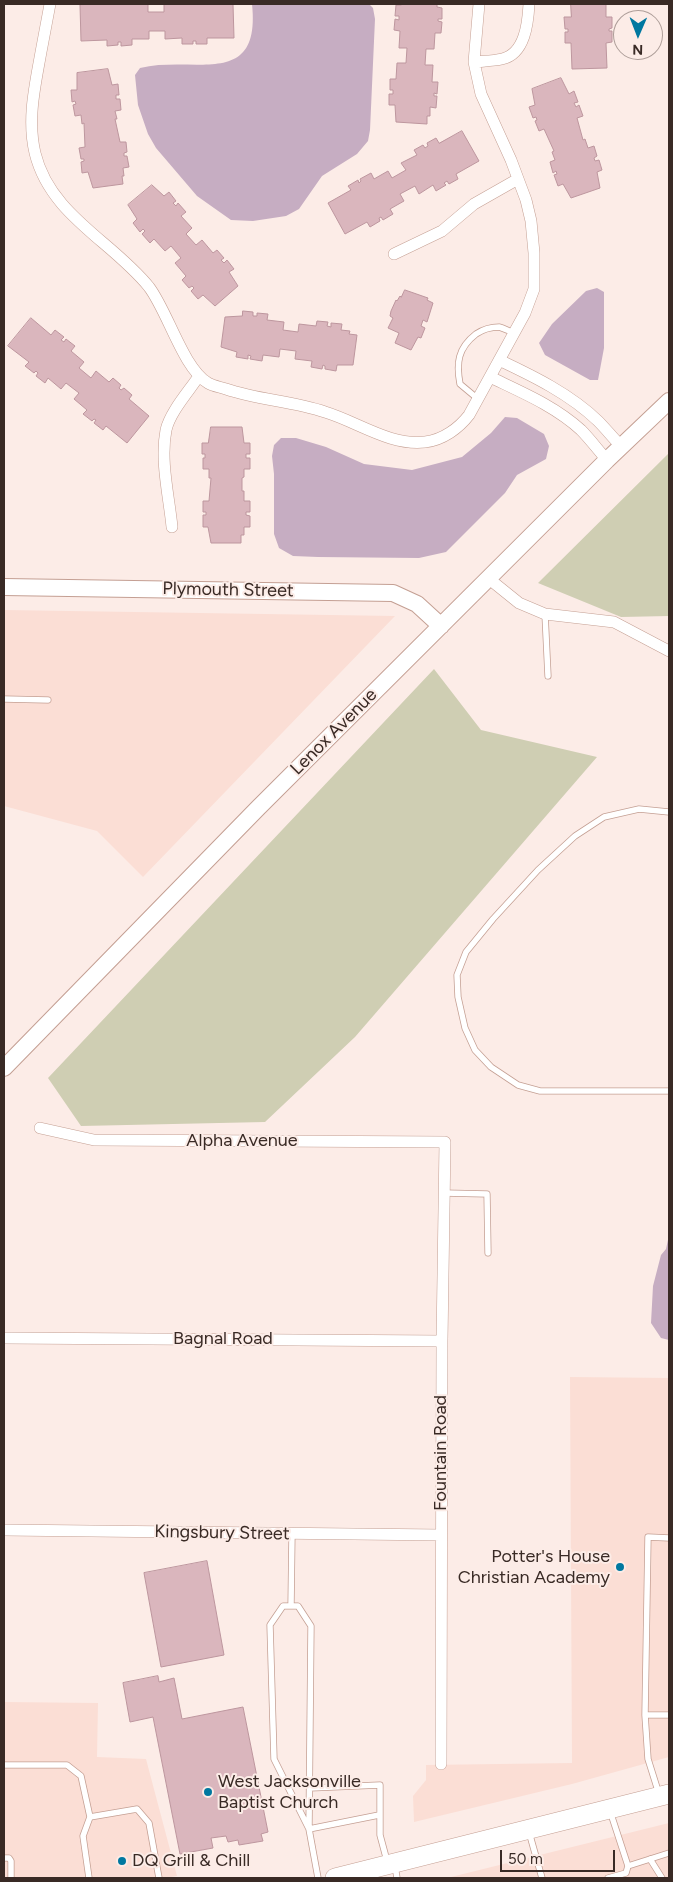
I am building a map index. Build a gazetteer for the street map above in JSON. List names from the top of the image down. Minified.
{"streets":{"main road":["Plymouth Street","Lenox Avenue"],"street":["Alpha Avenue","Bagnal Road","Fountain Road","Kingsbury Street"]},"crossings":[["Plymouth Street","Lenox Avenue"],["Alpha Avenue","Fountain Road"],["Bagnal Road","Fountain Road"],["Fountain Road","Kingsbury Street"]],"places":["Potter's House Christian Academy","West Jacksonville Baptist Church","DQ Grill & Chill"],"scale_bar":"50 m","north":"bottom"}
